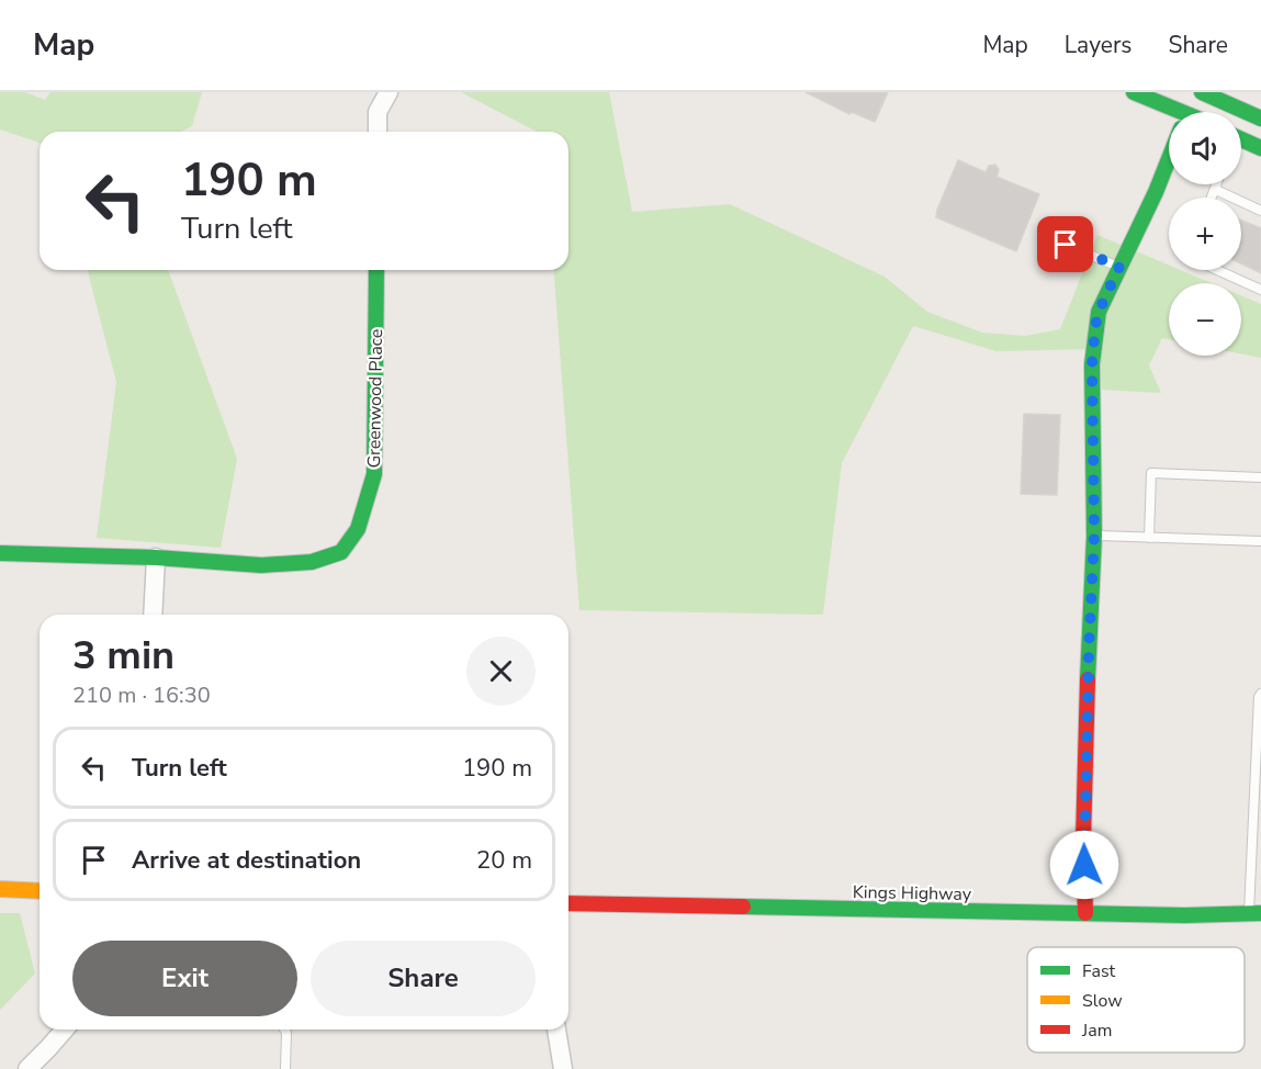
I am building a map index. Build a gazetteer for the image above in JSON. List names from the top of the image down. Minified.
{"streets":{"main road":["Greenwood Place","Kings Highway"]},"legend":["Fast","Slow","Jam"],"page":{"header":"Map","nav":["Map","Layers","Share"],"map_buttons":["+","−"],"turn":["190 m","Turn left"],"heading":["3 min","210 m · 16:30"],"list":[{"name":"Turn left","value":"190 m"},{"name":"Arrive at destination","value":"20 m"}],"buttons":["Exit","Share"]}}
